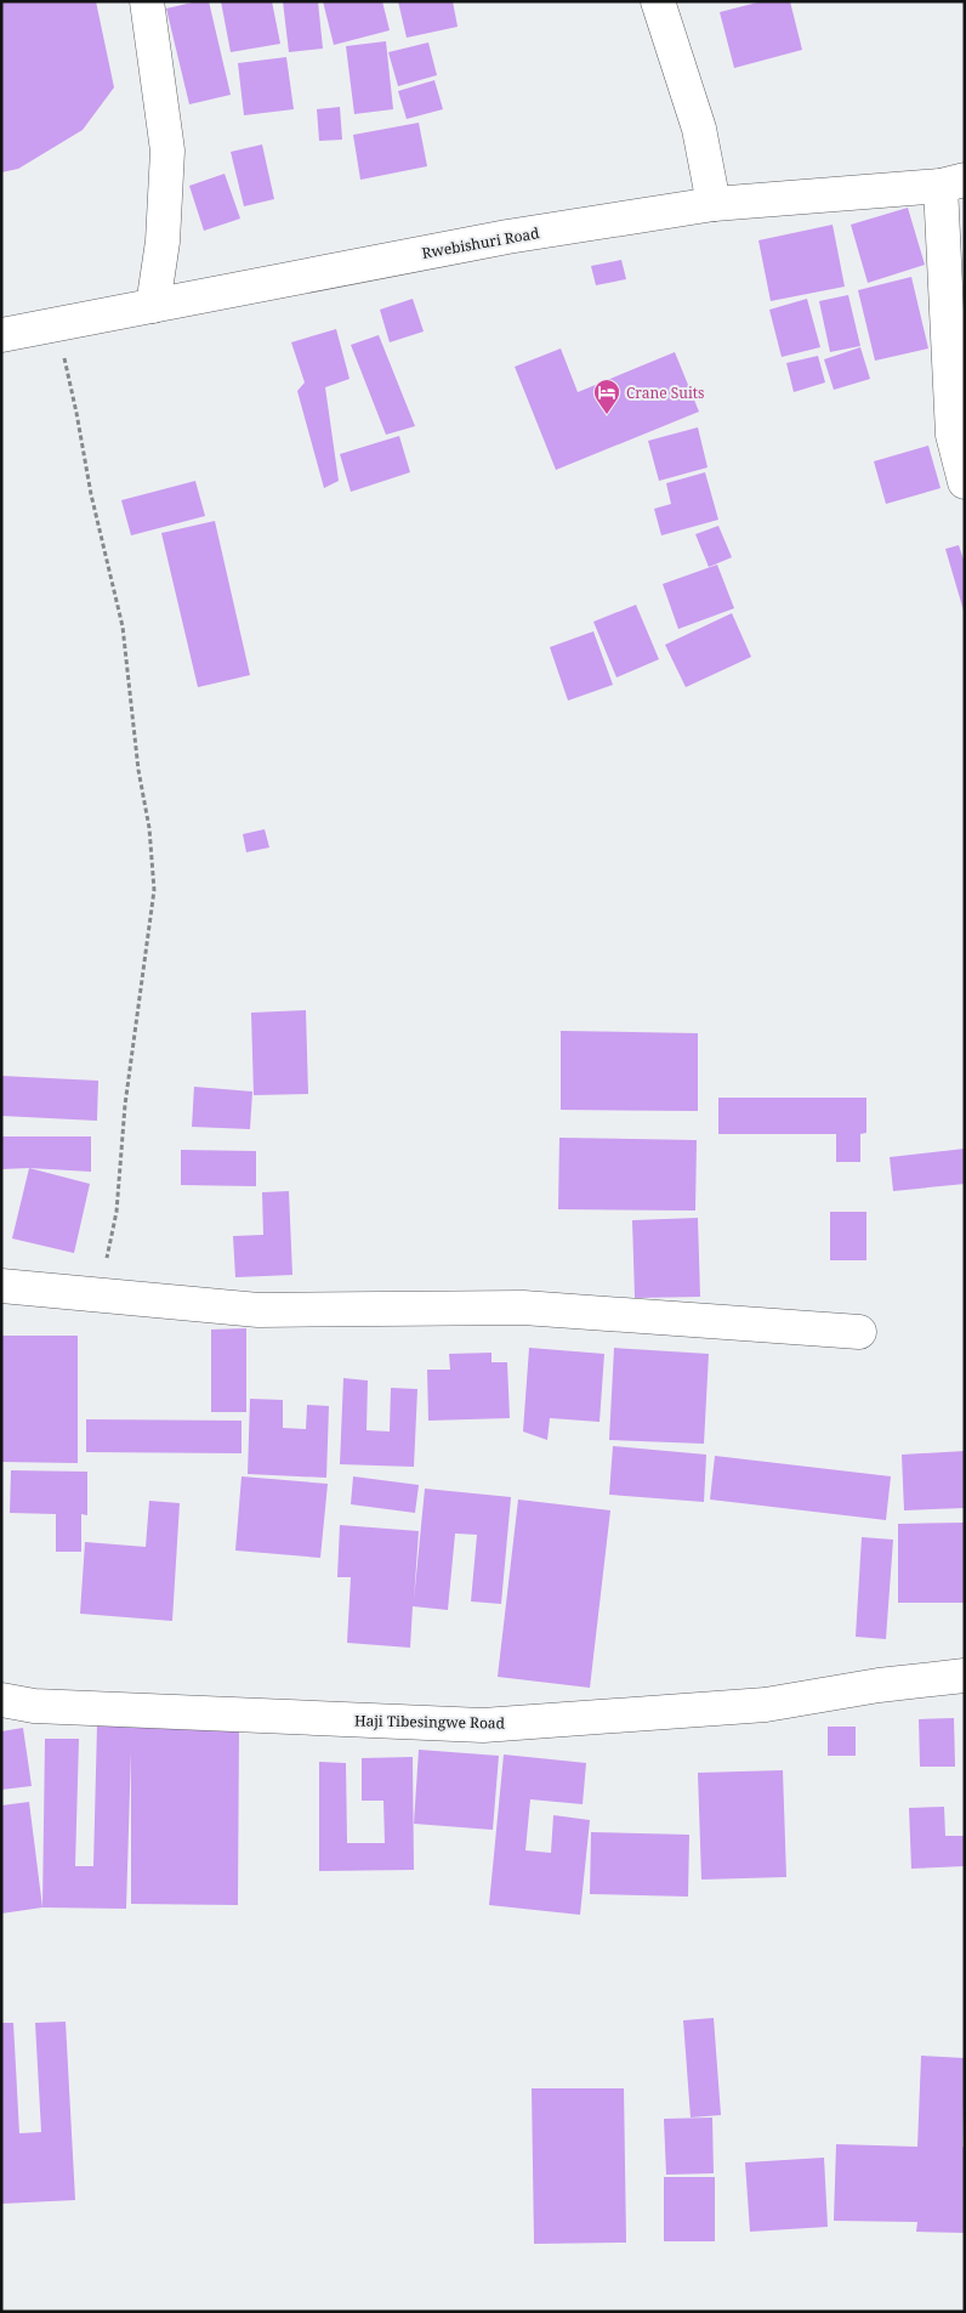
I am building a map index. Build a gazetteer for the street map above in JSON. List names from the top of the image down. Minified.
{"streets":{"street":["Rwebishuri Road","Haji Tibesingwe Road"]},"places":{"hotel":["Crane Suits"]}}
